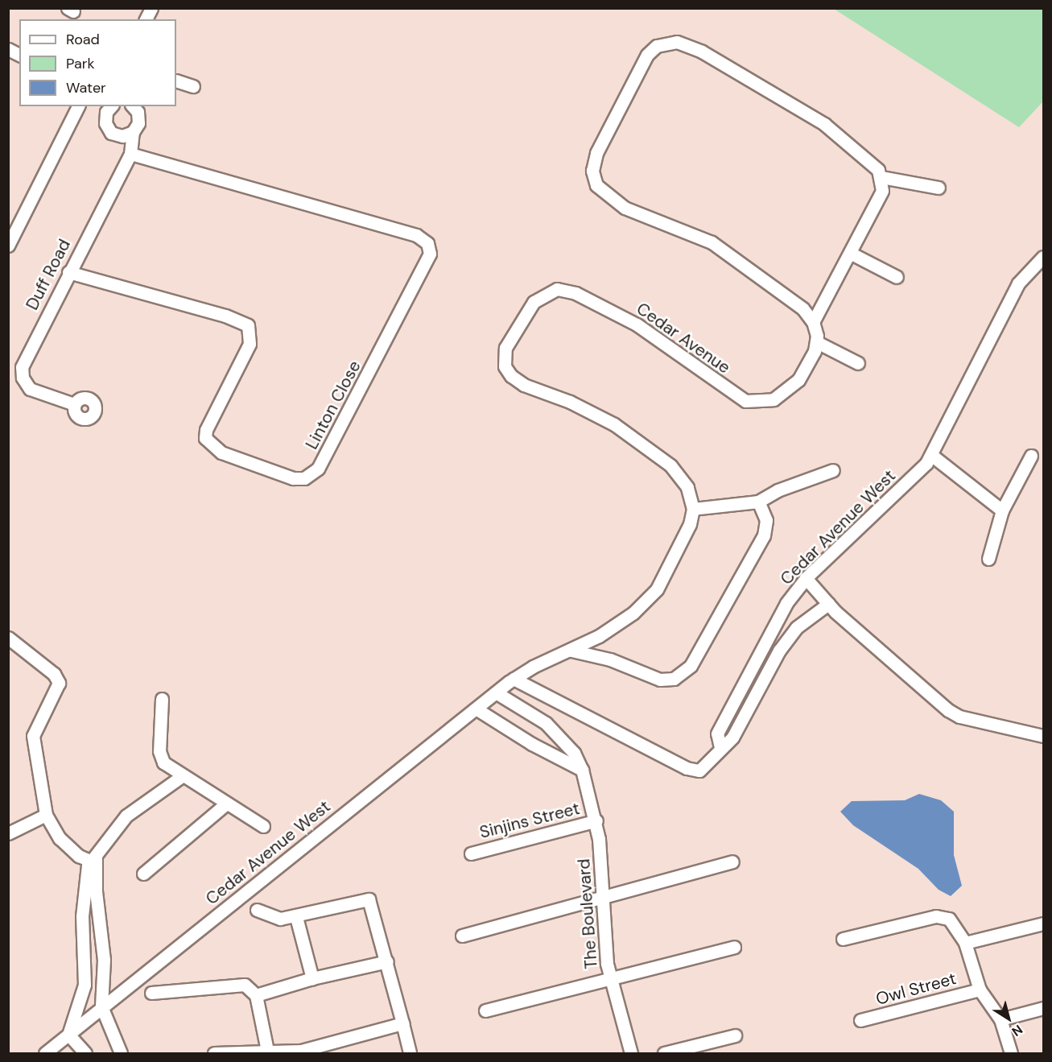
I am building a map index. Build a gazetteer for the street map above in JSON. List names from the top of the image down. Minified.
{"streets":{"street":["Duff Road","Cedar Avenue","Linton Close","Cedar Avenue West","Sinjins Street","The Boulevard","Owl Street"]},"crossings":[["Duff Road","Linton Close"],["Cedar Avenue West","The Boulevard"],["Sinjins Street","The Boulevard"]],"legend":["Road","Park","Water"],"north":"bottom right"}
